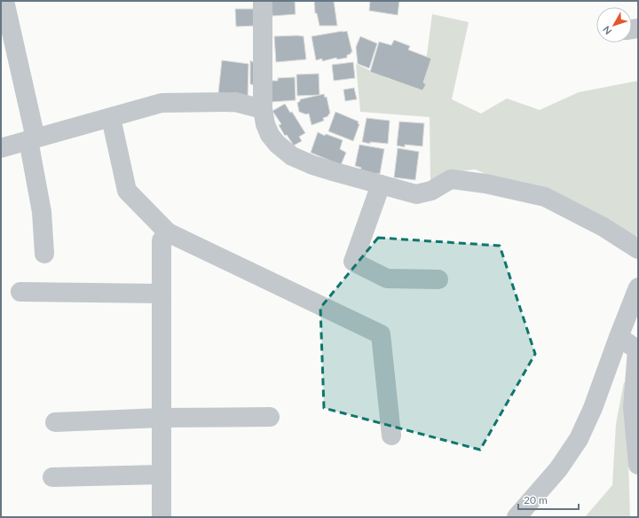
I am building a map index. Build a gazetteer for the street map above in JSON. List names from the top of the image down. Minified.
{"scale_bar":"20 m","north":"bottom left"}
